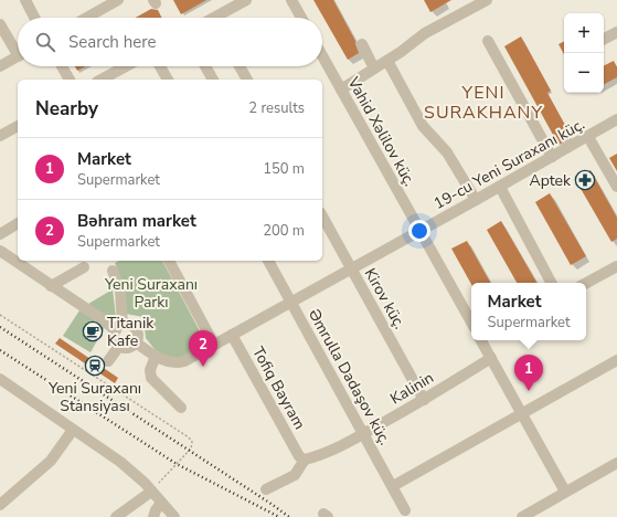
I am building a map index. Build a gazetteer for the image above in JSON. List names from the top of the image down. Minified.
{"streets":{"street":["Vahid Xəlilov küç.","19-cu Yeni Suraxanı küç.","Kirov küç.","Əmrulla Dadaşov küç.","Tofiq Bayram","Kalinin"]},"crossings":[["Vahid Xəlilov küç.","19-cu Yeni Suraxanı küç."],["19-cu Yeni Suraxanı küç.","Kirov küç."],["19-cu Yeni Suraxanı küç.","Əmrulla Dadaşov küç."],["19-cu Yeni Suraxanı küç.","Tofiq Bayram"],["Kirov küç.","Kalinin"],["Əmrulla Dadaşov küç.","Kalinin"],["Tofiq Bayram","Kalinin"]],"districts":["YENI SURAKHANY"],"parks":["Yeni Suraxanı Parkı"],"places":{"pharmacy":["Aptek"],"cafe":["Titanik Kafe"],"station":["Yeni Suraxanı Stansiyası"]},"page":{"map_buttons":["+","−"],"search":"Search here","heading":["Nearby","2 results"],"list":[{"mark":"1","name":"Market","note":"Supermarket","value":"150 m"},{"mark":"2","name":"Bәhram market","note":"Supermarket","value":"200 m"}],"popup":["Market","Supermarket"],"pins":["2","1"]}}
